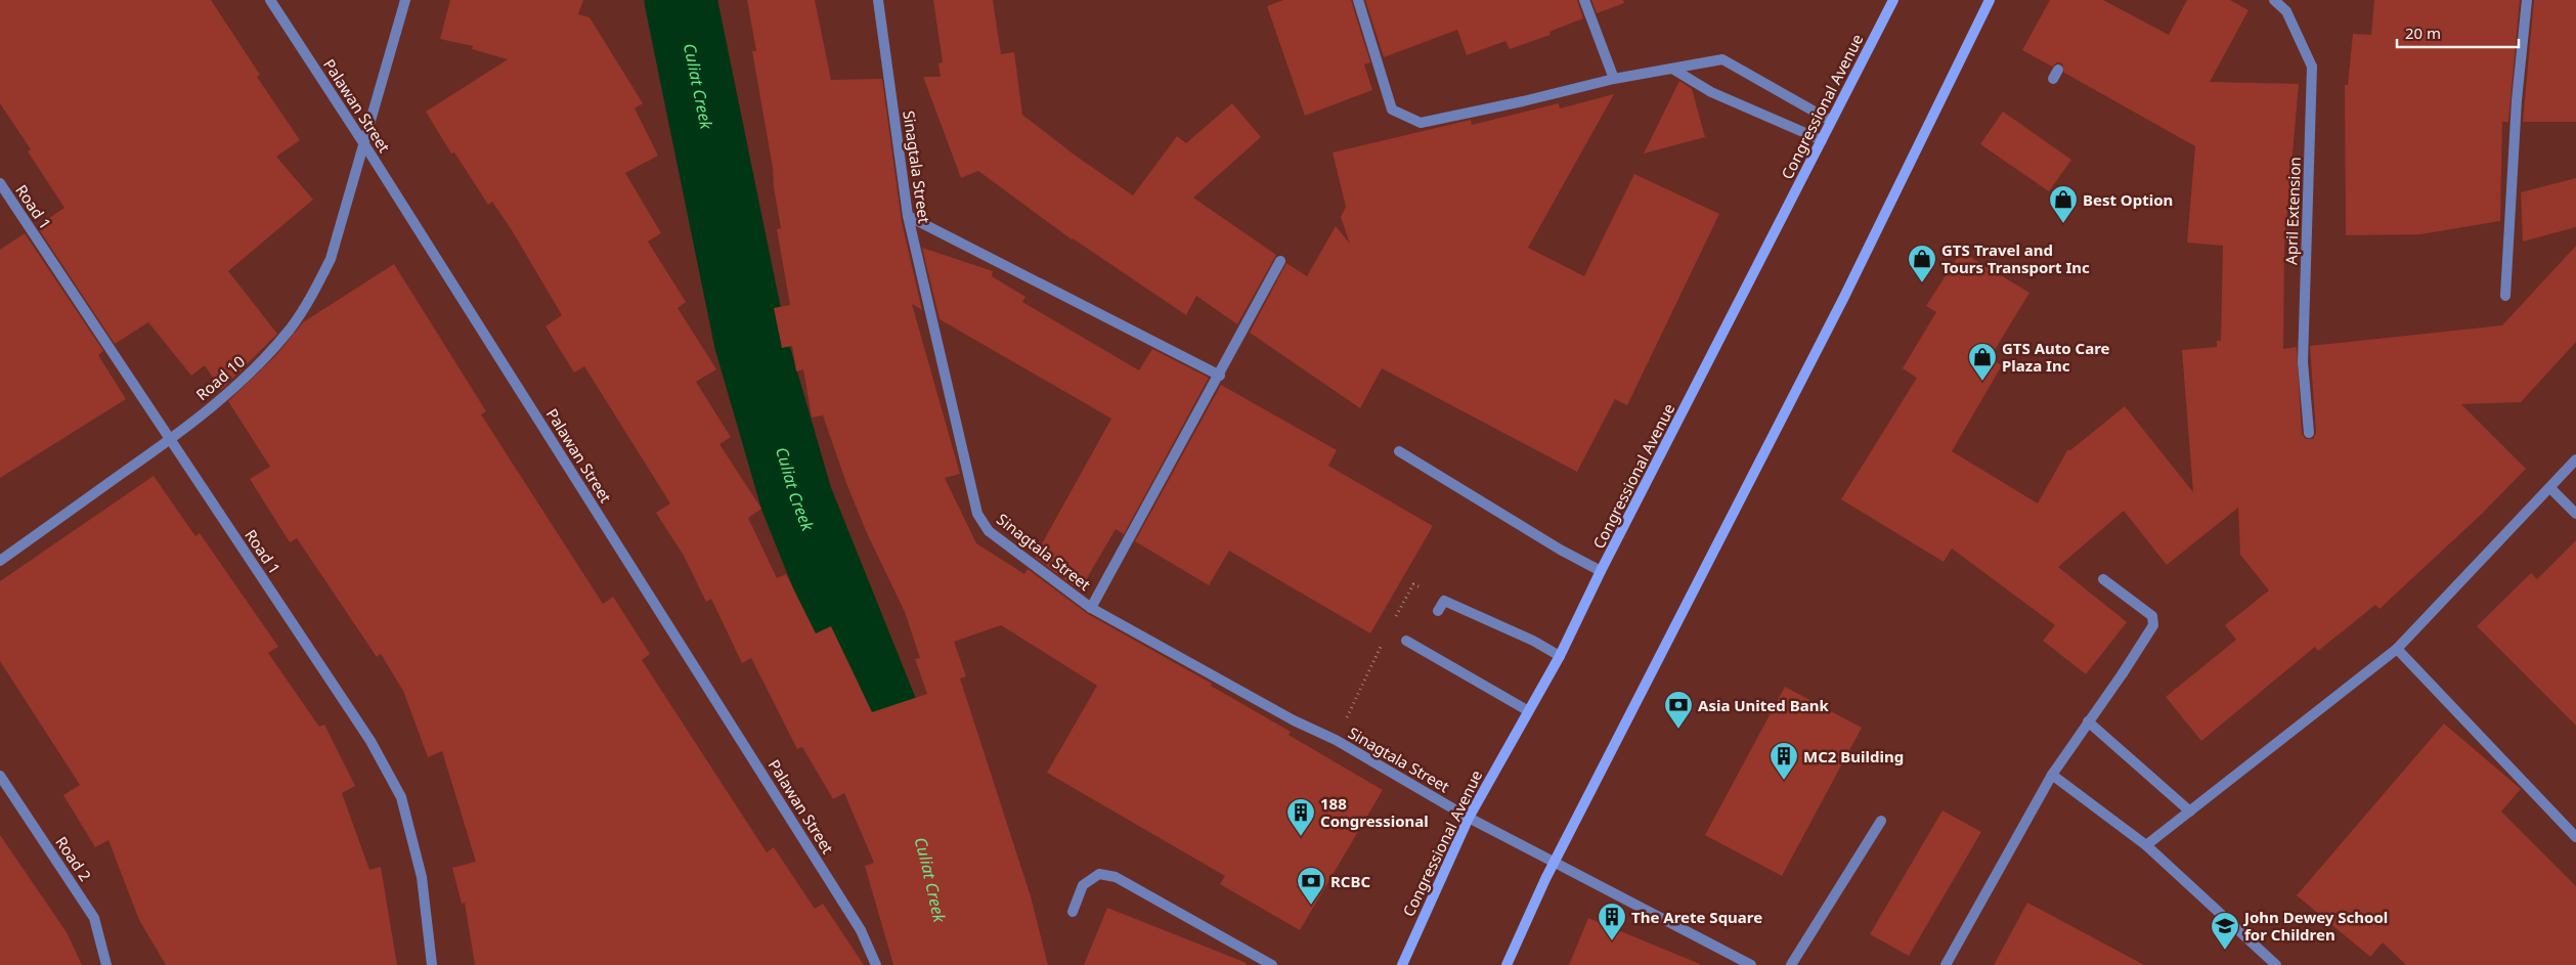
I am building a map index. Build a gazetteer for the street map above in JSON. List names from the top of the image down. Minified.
{"streets":{"main road":["Congressional Avenue"],"street":["Palawan Street","Sinagtala Street","Road 1","April Extension","Road 10","Road 2"]},"crossings":[["Palawan Street","Road 10"],["Congressional Avenue","Sinagtala Street"],["Road 1","Road 10"]],"water":["Culiat Creek"],"places":{"shop":["Best Option","GTS Travel and Tours Transport Inc","GTS Auto Care Plaza Inc"],"bank":["Asia United Bank","RCBC"],"building":["MC2 Building","188 Congressional","The Arete Square"],"school or university":["John Dewey School for Children"]},"scale_bar":"20 m"}
